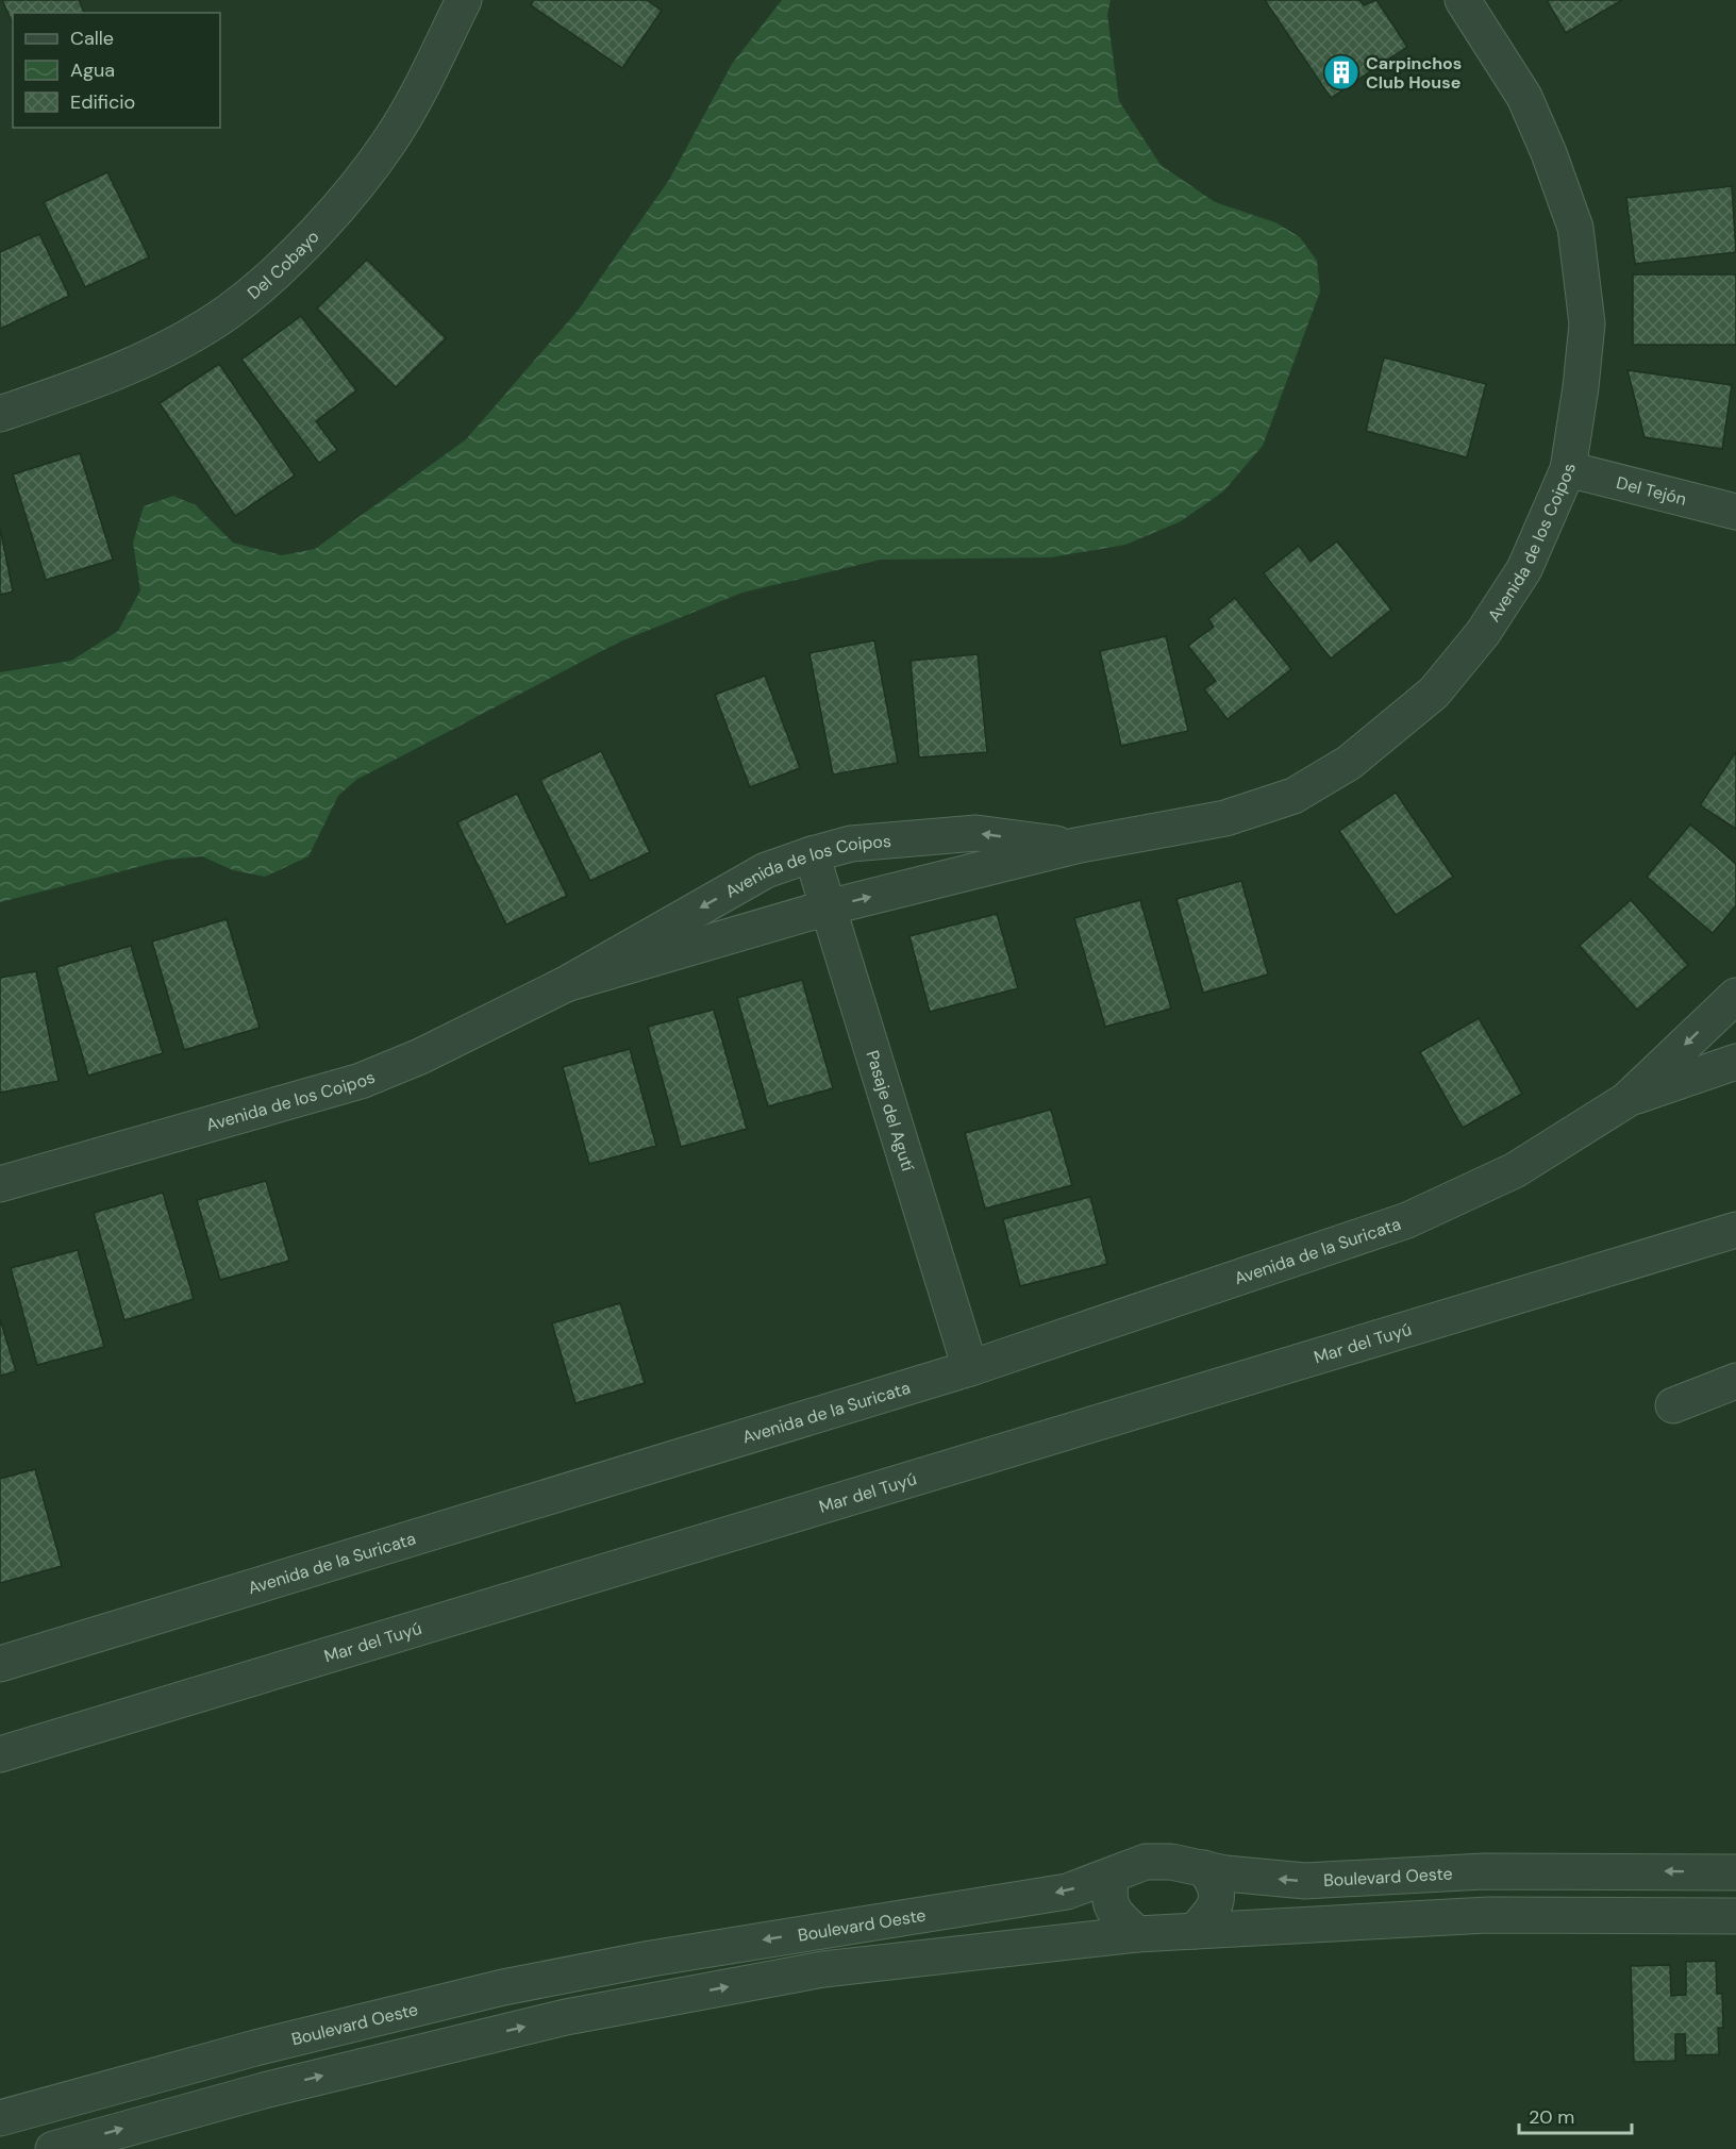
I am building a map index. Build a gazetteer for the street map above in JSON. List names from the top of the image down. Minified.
{"streets":{"street":["Del Cobayo","Del Tejón","Avenida de los Coipos","Pasaje del Agutí","Avenida de la Suricata","Mar del Tuyú","Boulevard Oeste"]},"crossings":[["Del Tejón","Avenida de los Coipos"],["Avenida de los Coipos","Pasaje del Agutí"],["Pasaje del Agutí","Avenida de la Suricata"]],"places":{"building":["Carpinchos Club House"]},"legend":["Calle","Agua","Edificio"],"scale_bar":"20 m"}
